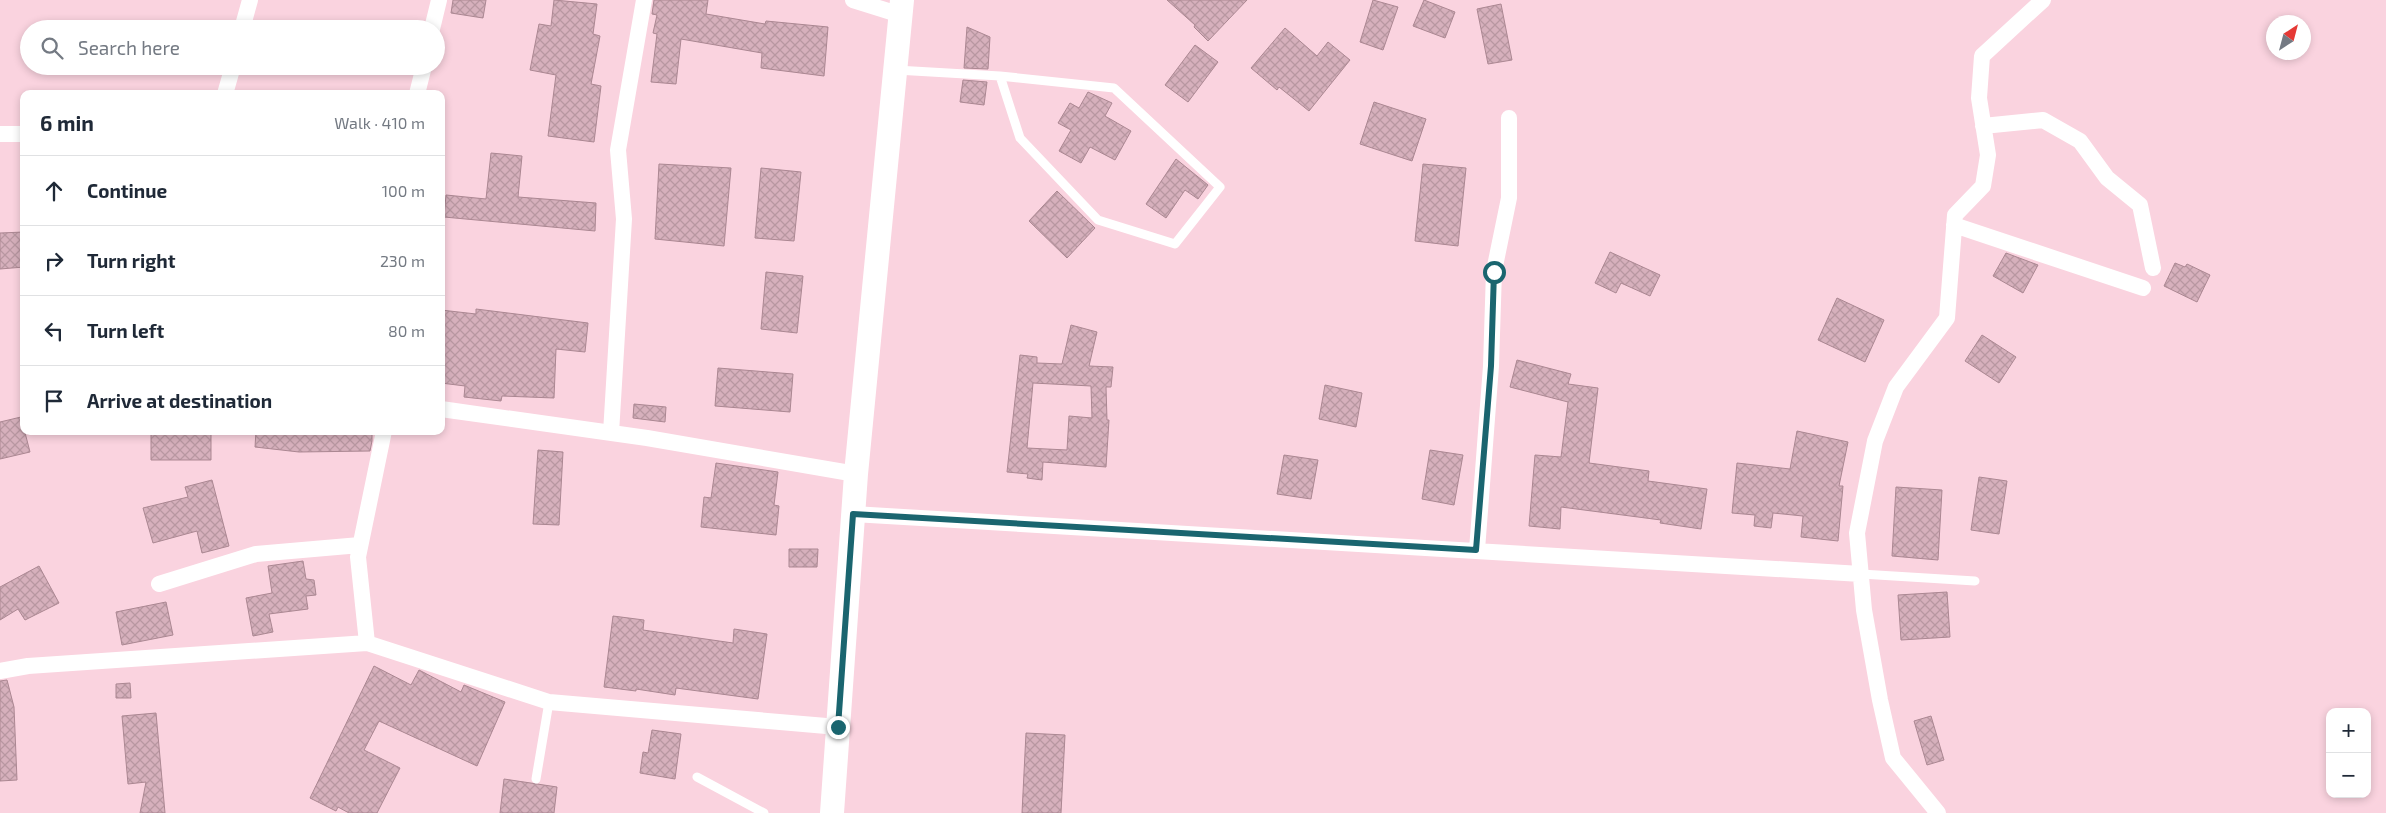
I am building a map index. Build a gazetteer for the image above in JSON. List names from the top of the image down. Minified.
{"north":"top right","page":{"search":"Search here","heading":["6 min","Walk · 410 m"],"list":[["Continue","100 m"],["Turn right","230 m"],["Turn left","80 m"],"Arrive at destination"],"map_buttons":["+","−"]}}
